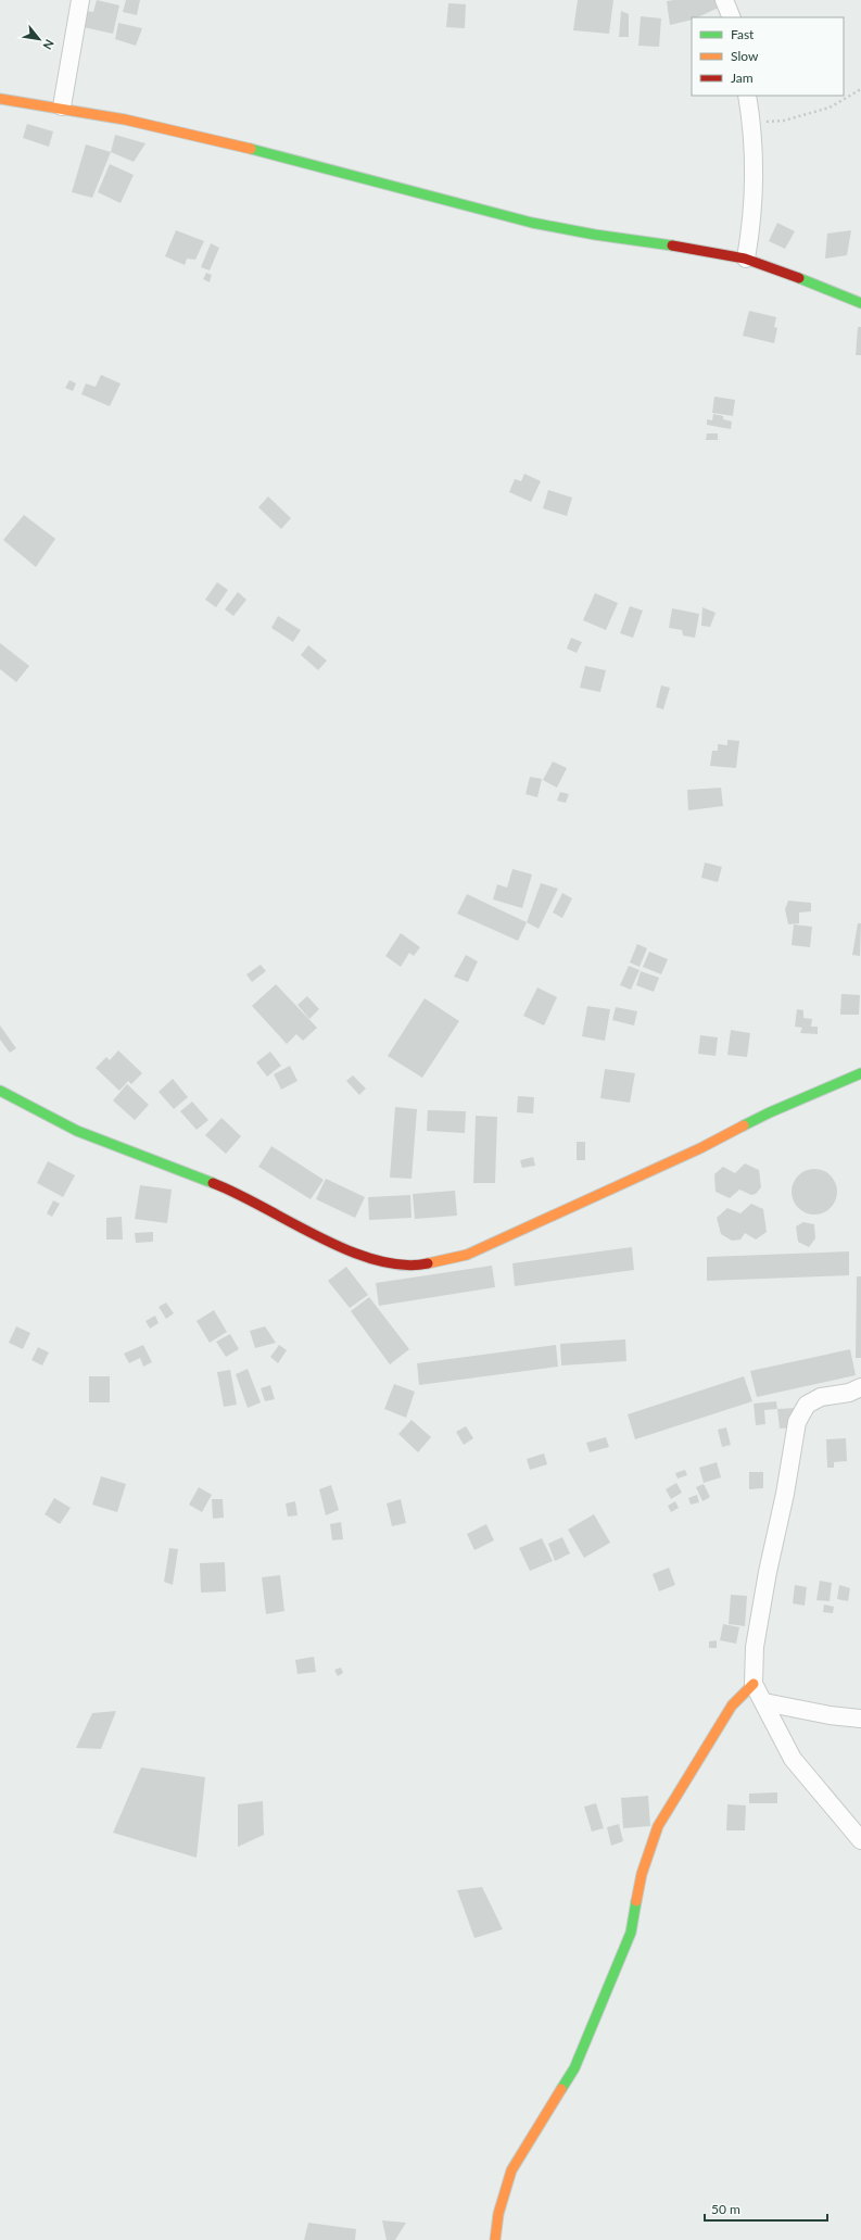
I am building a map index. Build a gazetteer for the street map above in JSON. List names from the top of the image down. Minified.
{"legend":["Fast","Slow","Jam"],"scale_bar":"50 m","north":"bottom right"}
